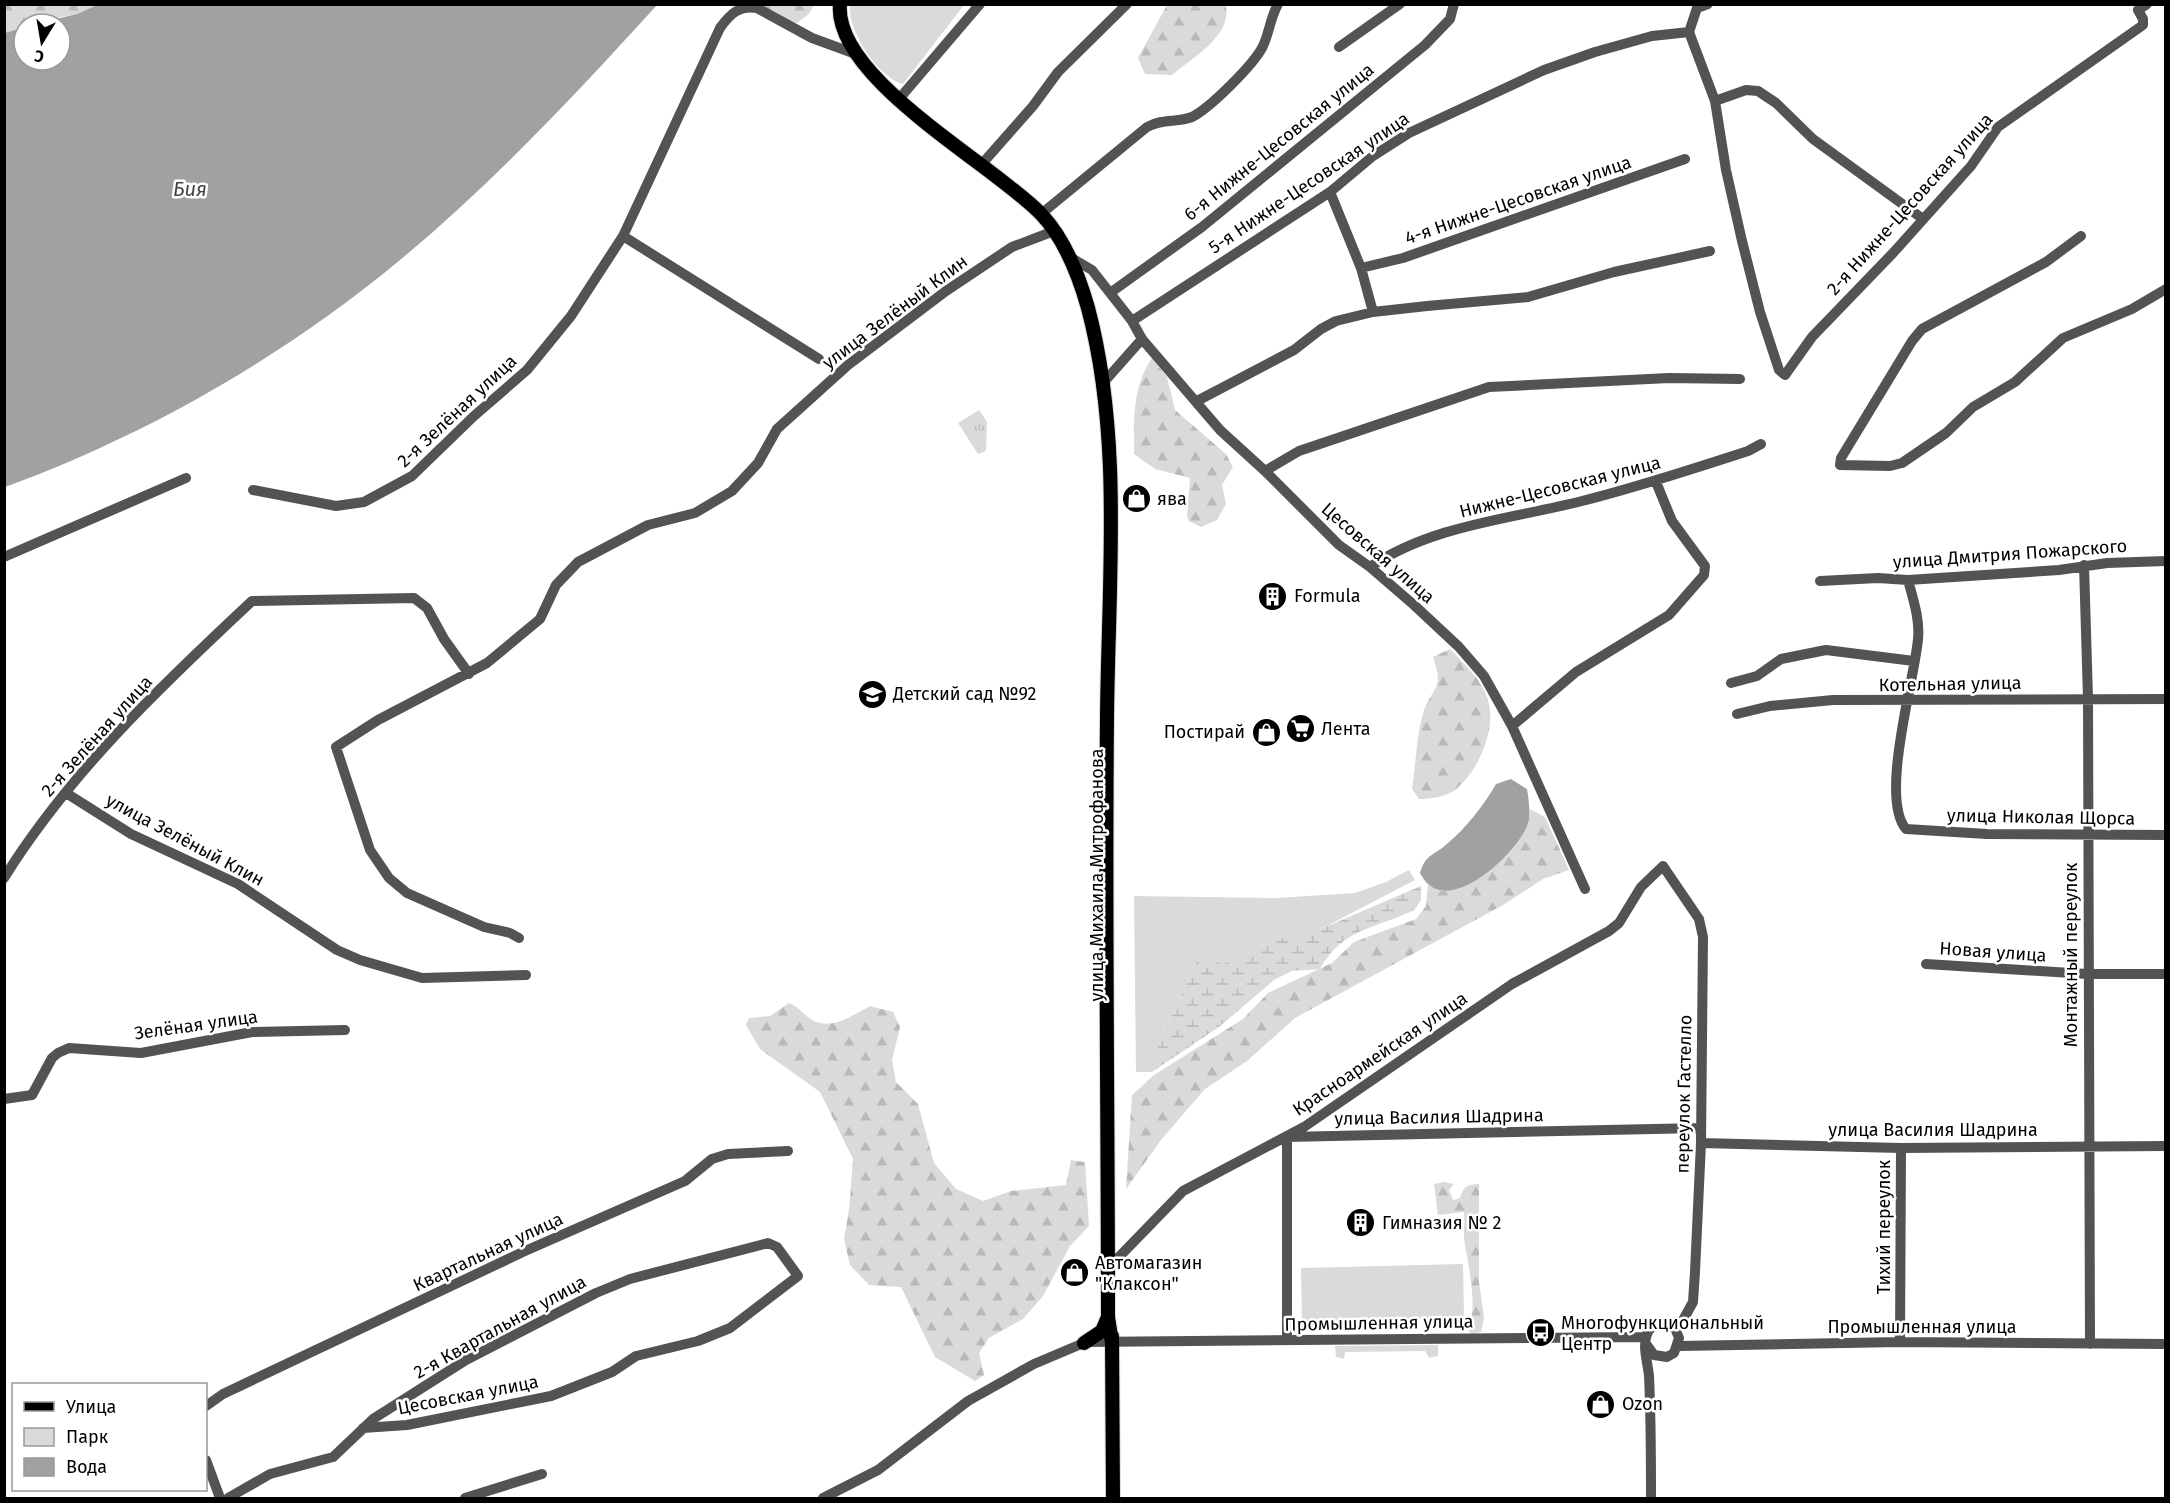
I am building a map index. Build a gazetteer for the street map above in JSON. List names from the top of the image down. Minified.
{"streets":{"main road":["улица Михаила Митрофанова"],"street":["6-я Нижне-Цесовская улица","5-я Нижне-Цесовская улица","4-я Нижне-Цесовская улица","2-я Нижне-Цесовская улица","улица Зелёный Клин","2-я Зелёная улица","Нижне-Цесовская улица","Цесовская улица","улица Дмитрия Пожарского","Котельная улица","улица Николая Щорса","Новая улица","Монтажный переулок","Зелёная улица","Красноармейская улица","переулок Гастелло","улица Василия Шадрина","Тихий переулок","Квартальная улица","Промышленная улица","2-я Квартальная улица"]},"crossings":[["6-я Нижне-Цесовская улица","Цесовская улица"],["5-я Нижне-Цесовская улица","Цесовская улица"],["улица Зелёный Клин","2-я Зелёная улица"],["улица Зелёный Клин","улица Михаила Митрофанова"],["2-я Зелёная улица","улица Михаила Митрофанова"],["Нижне-Цесовская улица","Цесовская улица"],["Цесовская улица","улица Михаила Митрофанова"],["Цесовская улица","2-я Квартальная улица"],["улица Дмитрия Пожарского","Монтажный переулок"],["Котельная улица","улица Николая Щорса"],["Котельная улица","Монтажный переулок"],["улица Николая Щорса","Монтажный переулок"],["улица Михаила Митрофанова","Красноармейская улица"],["улица Михаила Митрофанова","Промышленная улица"],["Новая улица","Монтажный переулок"],["Монтажный переулок","улица Василия Шадрина"],["Монтажный переулок","Промышленная улица"],["Красноармейская улица","переулок Гастелло"],["Красноармейская улица","улица Василия Шадрина"],["переулок Гастелло","улица Василия Шадрина"],["переулок Гастелло","Промышленная улица"],["улица Василия Шадрина","Тихий переулок"],["Тихий переулок","Промышленная улица"]],"water":["Бия"],"places":{"shop":["ява","Постирай","Автомагазин \"Клаксон\"","Ozon"],"building":["Formula","Гимназия № 2"],"school or university":["Детский сад №92"],"supermarket":["Лента"],"bus stop":["Многофункциональный Центр"]},"legend":["Улица","Парк","Вода"],"north":"bottom"}
